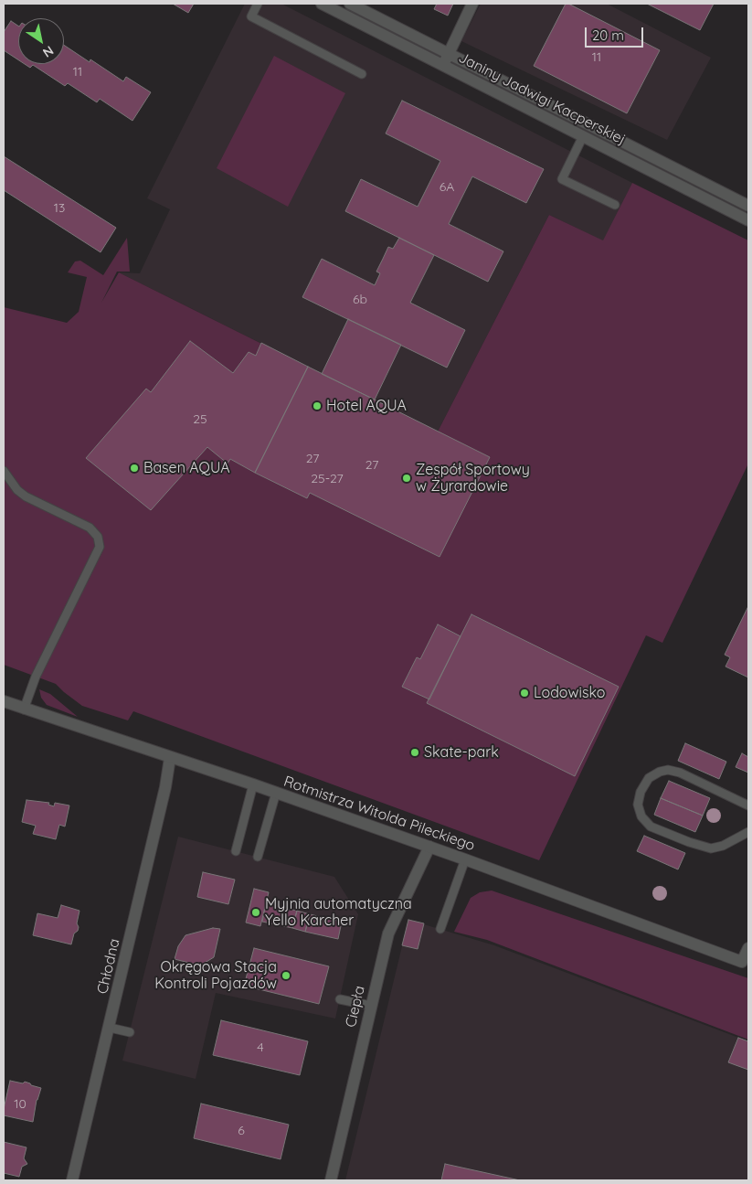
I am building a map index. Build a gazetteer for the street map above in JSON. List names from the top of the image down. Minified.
{"streets":{"street":["Janiny Jadwigi Kacperskiej","Rotmistrza Witolda Pileckiego","Chłodna","Ciepła"]},"crossings":[["Rotmistrza Witolda Pileckiego","Chłodna"],["Rotmistrza Witolda Pileckiego","Ciepła"]],"places":["Hotel AQUA","Basen AQUA","Zespół Sportowy w Żyrardowie","Lodowisko","Skate-park","Myjnia automatyczna Yello Karcher","Okręgowa Stacja Kontroli Pojazdów"],"house_numbers":["11","11","6A","13","6b","25","27","27","25-27","4","10","6"],"scale_bar":"20 m","north":"bottom right"}
